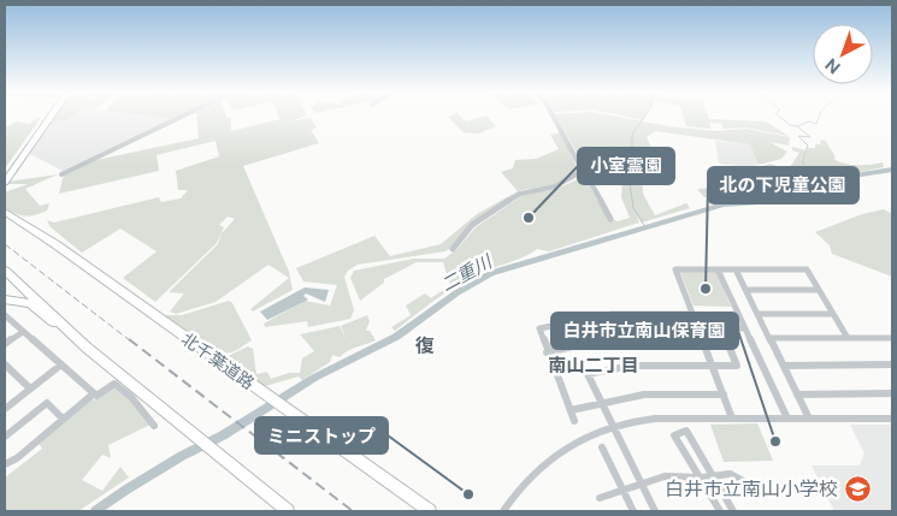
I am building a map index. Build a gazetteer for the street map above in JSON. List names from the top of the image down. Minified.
{"streets":{"highway":["北千葉道路"]},"districts":["復","南山二丁目"],"water":["二重川"],"places":{"other":["小室霊園","北の下児童公園","白井市立南山保育園","ミニストップ"],"school or university":["白井市立南山小学校"]},"north":"bottom left"}
